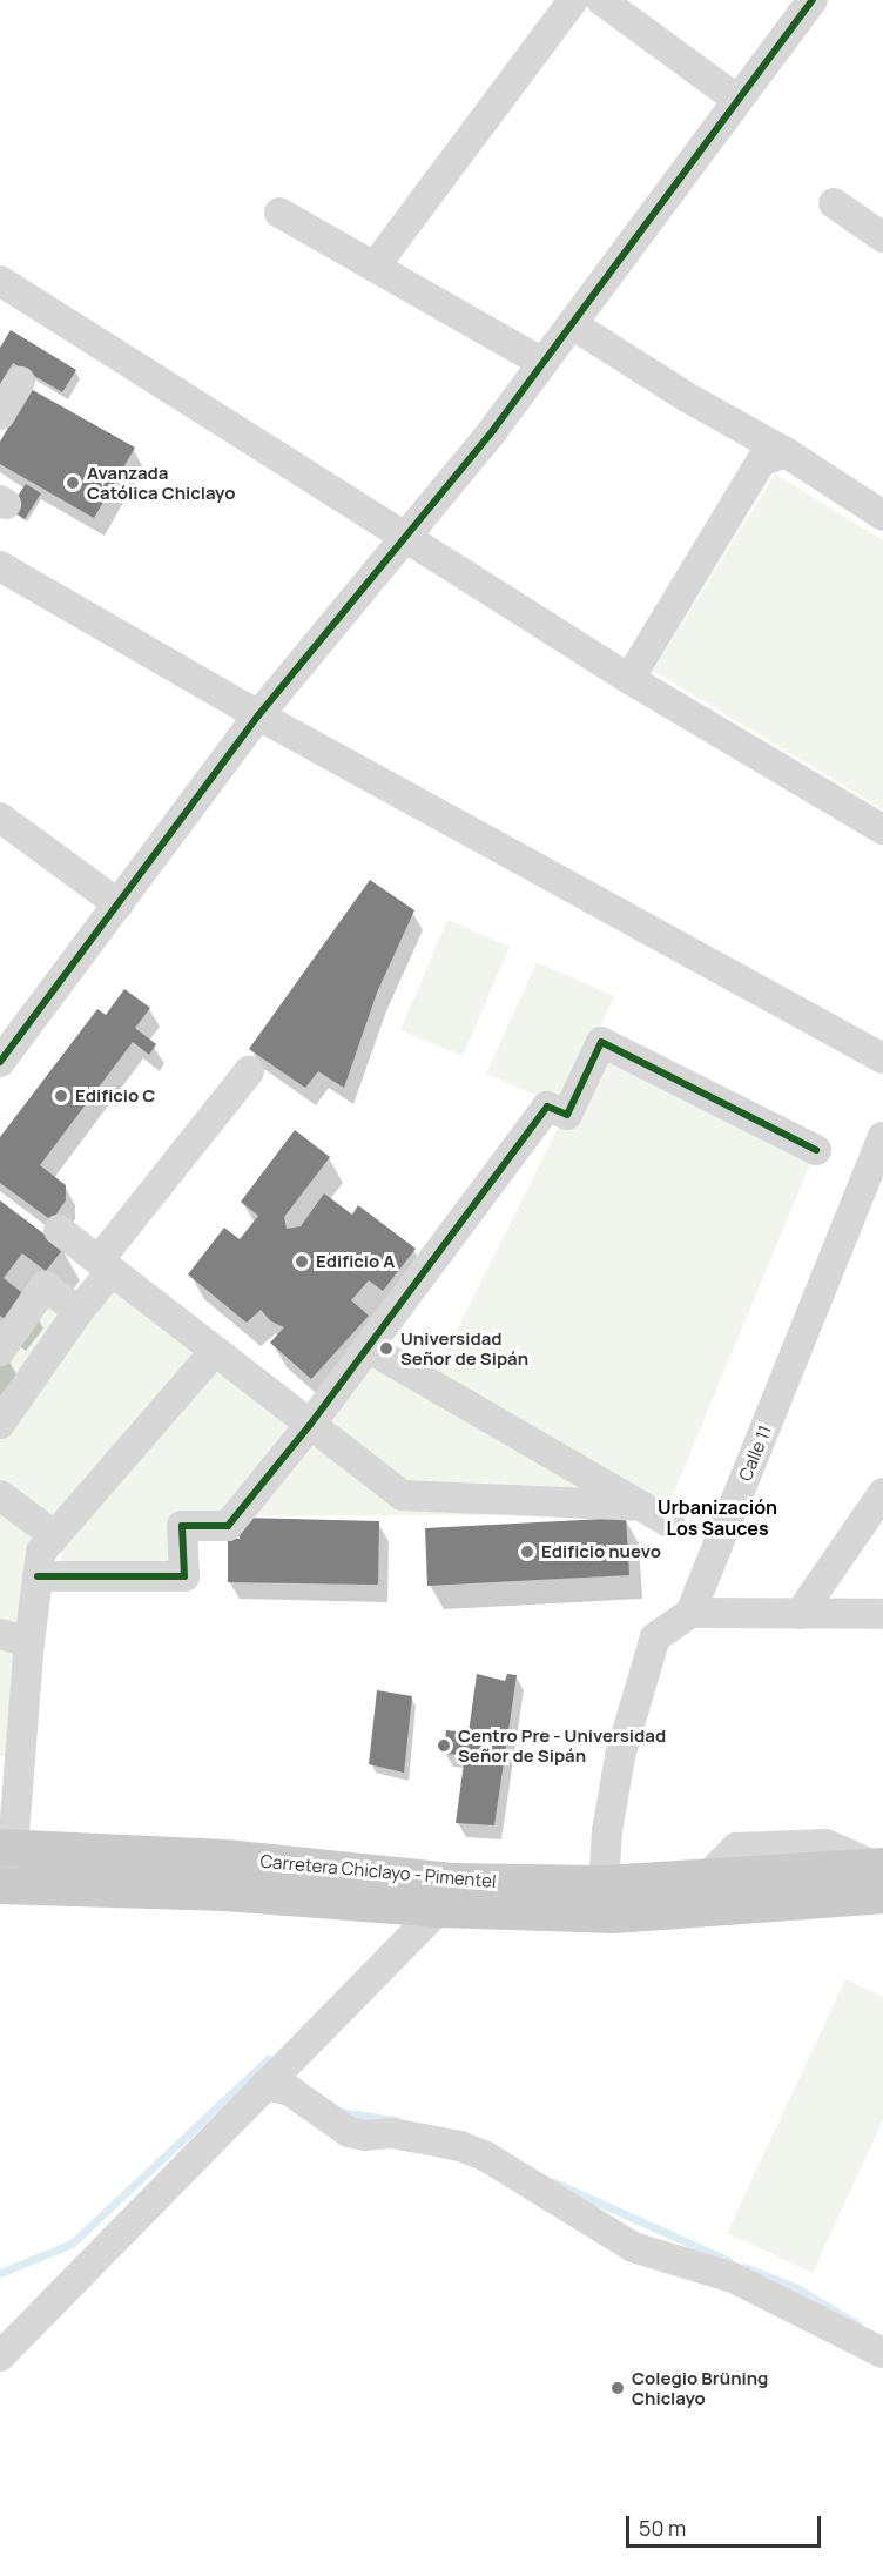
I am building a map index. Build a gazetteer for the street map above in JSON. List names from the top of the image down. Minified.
{"streets":{"main road":["Carretera Chiclayo - Pimentel"],"street":["Calle 11"]},"districts":["Urbanización Los Sauces"],"places":["Avanzada Católica Chiclayo","Edificio C","Edificio A","Universidad Señor de Sipán","Edificio nuevo","Centro Pre - Universidad Señor de Sipán","Colegio Brüning Chiclayo"],"scale_bar":"50 m"}
